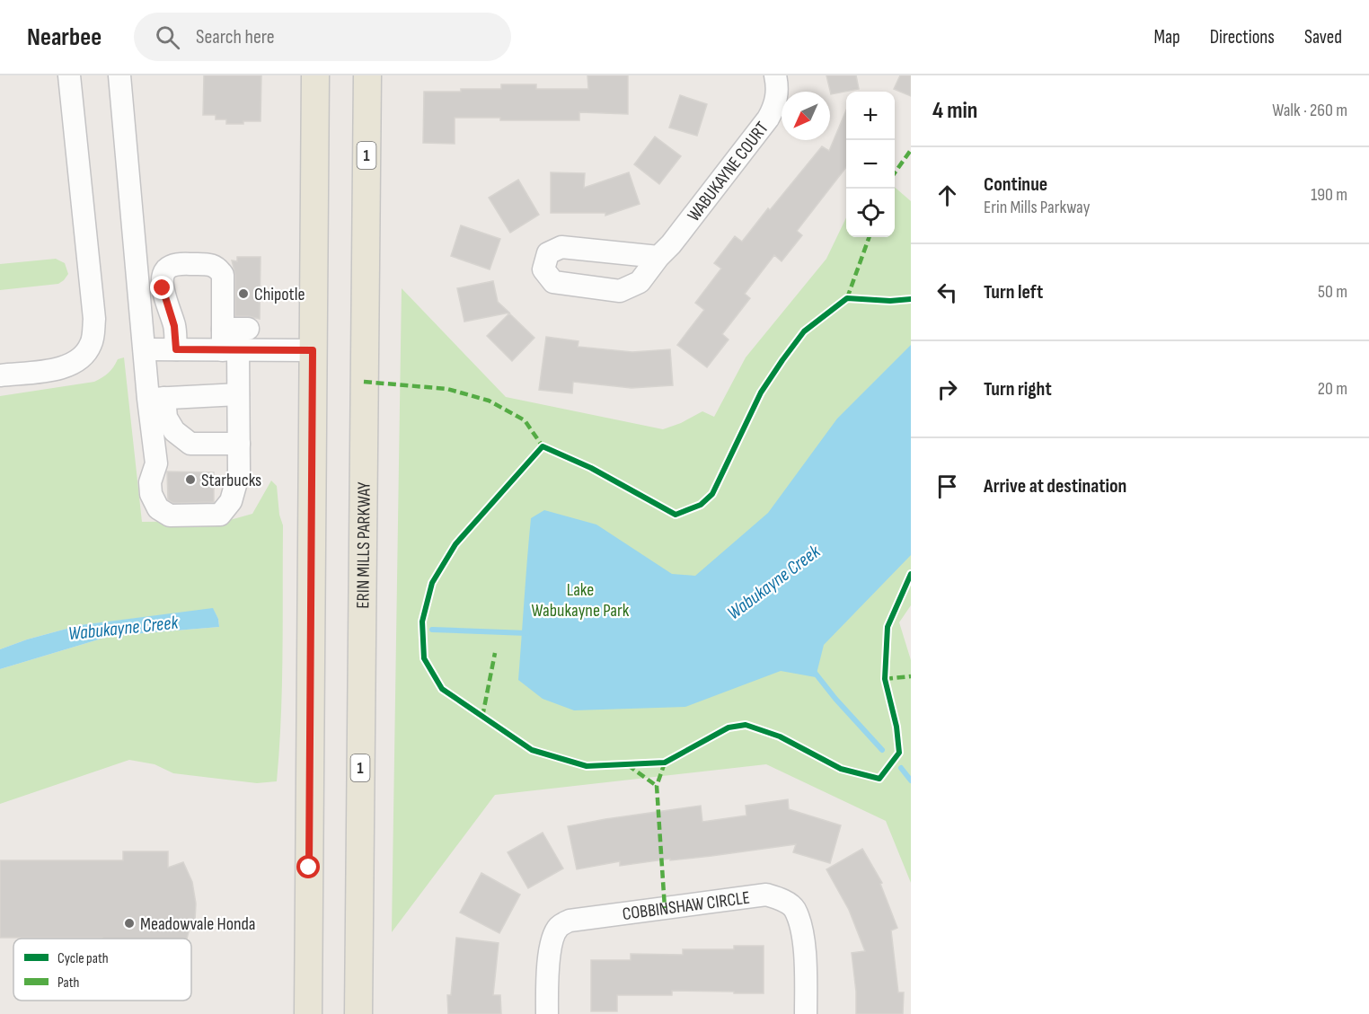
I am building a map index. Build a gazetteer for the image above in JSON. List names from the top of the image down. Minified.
{"streets":{"main road":["1","ERIN MILLS PARKWAY"],"street":["WABUKAYNE COURT","COBBINSHAW CIRCLE"]},"water":["Wabukayne Creek"],"parks":["Lake Wabukayne Park"],"places":["Chipotle","Starbucks","Meadowvale Honda"],"legend":["Cycle path","Path"],"north":"bottom left","page":{"header":"Nearbee","search":"Search here","nav":["Map","Directions","Saved"],"heading":["4 min","Walk · 260 m"],"map_buttons":["+","−"],"list":[["Continue","Erin Mills Parkway","190 m"],["Turn left","50 m"],["Turn right","20 m"],"Arrive at destination"]}}
